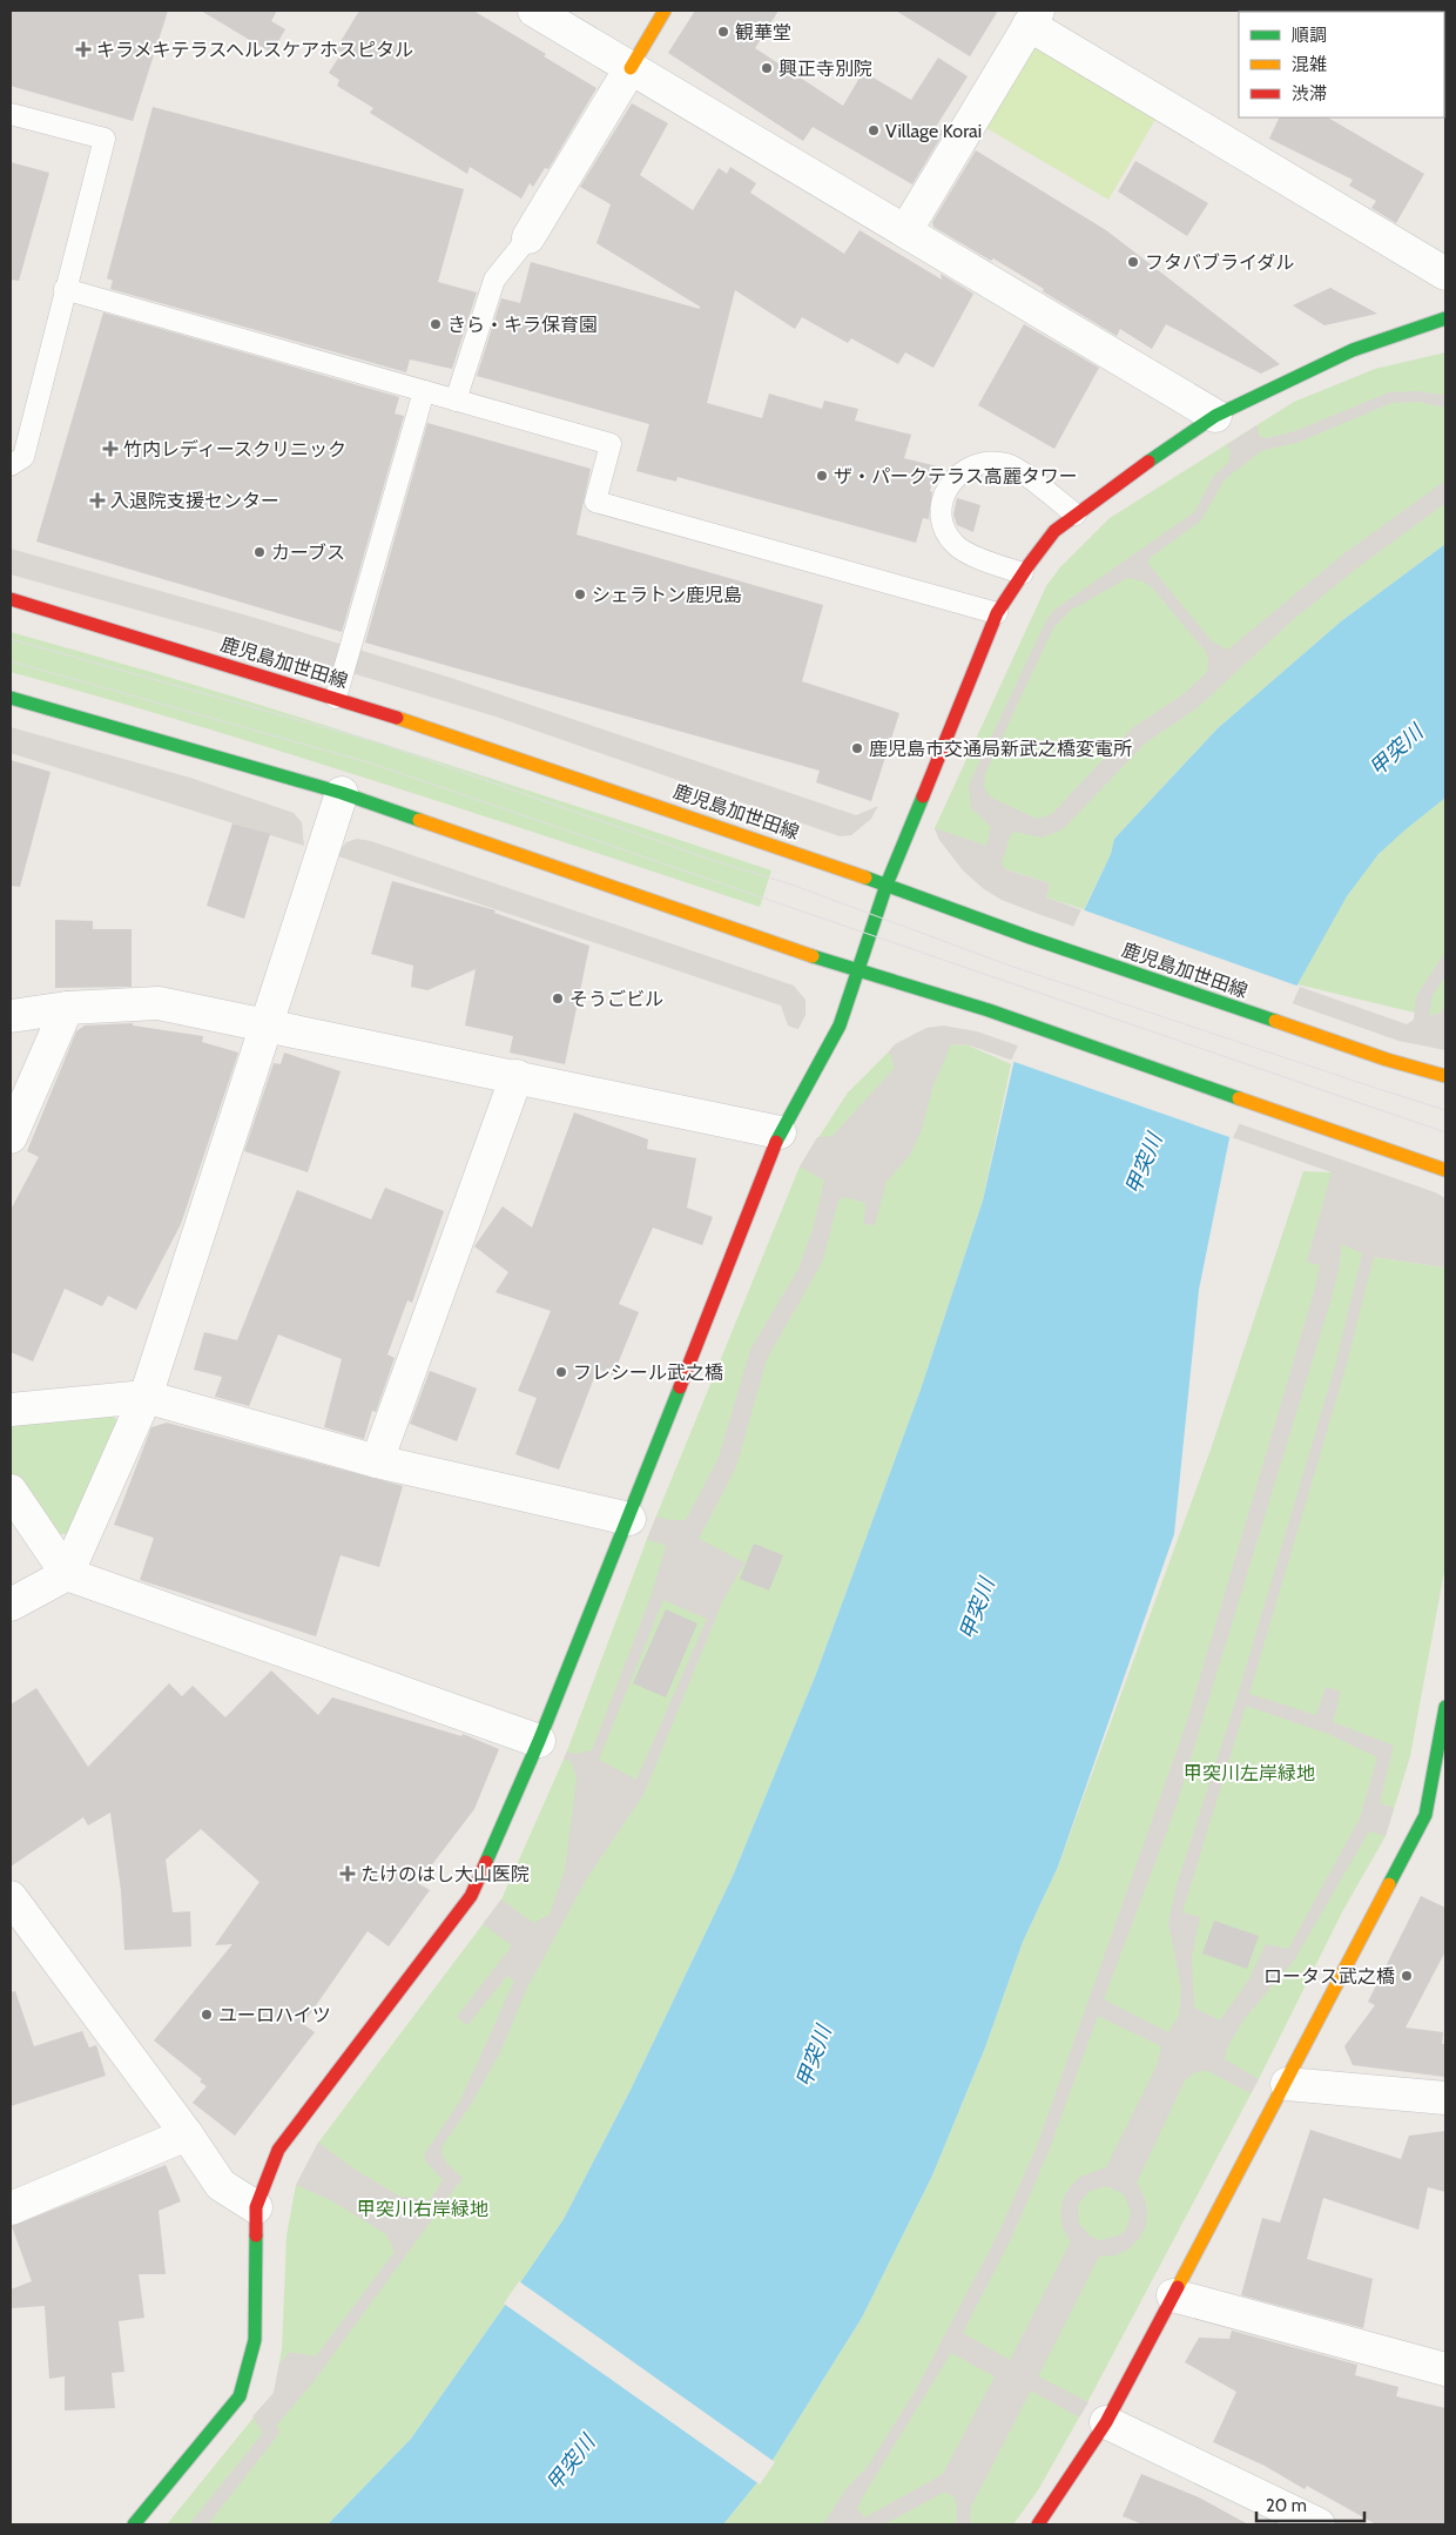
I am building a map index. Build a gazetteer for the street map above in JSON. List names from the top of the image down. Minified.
{"streets":{"street":["鹿児島加世田線"]},"water":["甲突川"],"parks":["甲突川左岸緑地","甲突川右岸緑地"],"places":{"other":["観華堂","興正寺別院","Village Korai","フタバブライダル","きら・キラ保育園","ザ・パークテラス高麗タワー","カーブス","シェラトン鹿児島","鹿児島市交通局新武之橋変電所","そうごビル","フレシール武之橋","ロータス武之橋","ユーロハイツ"],"health":["キラメキテラスヘルスケアホスピタル","竹内レディースクリニック","入退院支援センター","たけのはし大山医院"]},"legend":["順調","混雑","渋滞"],"scale_bar":"20 m"}
